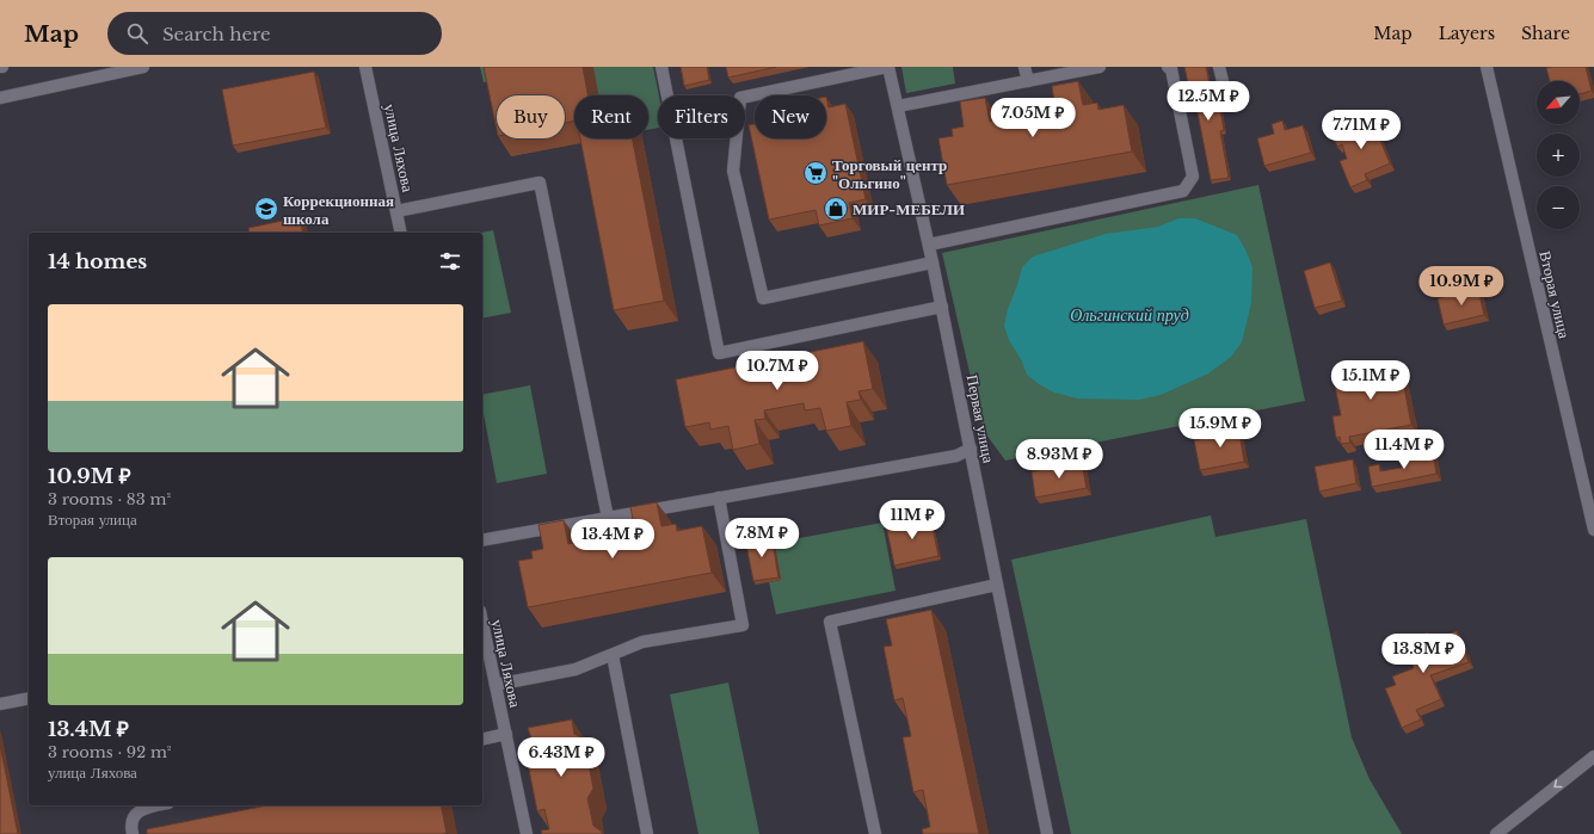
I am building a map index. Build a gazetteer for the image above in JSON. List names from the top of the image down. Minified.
{"streets":{"street":["улица Ляхова","Вторая улица","Первая улица"]},"water":["Ольгинский пруд"],"places":{"supermarket":["Торговый центр \"Ольгино\""],"school or university":["Коррекционная школа"],"shop":["МИР-МЕБЕЛИ"]},"north":"bottom left","page":{"header":"Map","search":"Search here","nav":["Map","Layers","Share"],"map_buttons":["+","−"],"price":["12.5M ₽","7.05M ₽","7.71M ₽","10.9M ₽","10.7M ₽","15.1M ₽","15.9M ₽","11.4M ₽","8.93M ₽","11M ₽","7.8M ₽","13.4M ₽","13.8M ₽","6.43M ₽"],"chip":["Buy","Rent","Filters","New"],"heading":"14 homes","list":[{"name":"10.9M ₽","note":"3 rooms · 83 m² · Вторая улица"},{"name":"13.4M ₽","note":"3 rooms · 92 m² · улица Ляхова"}]}}
